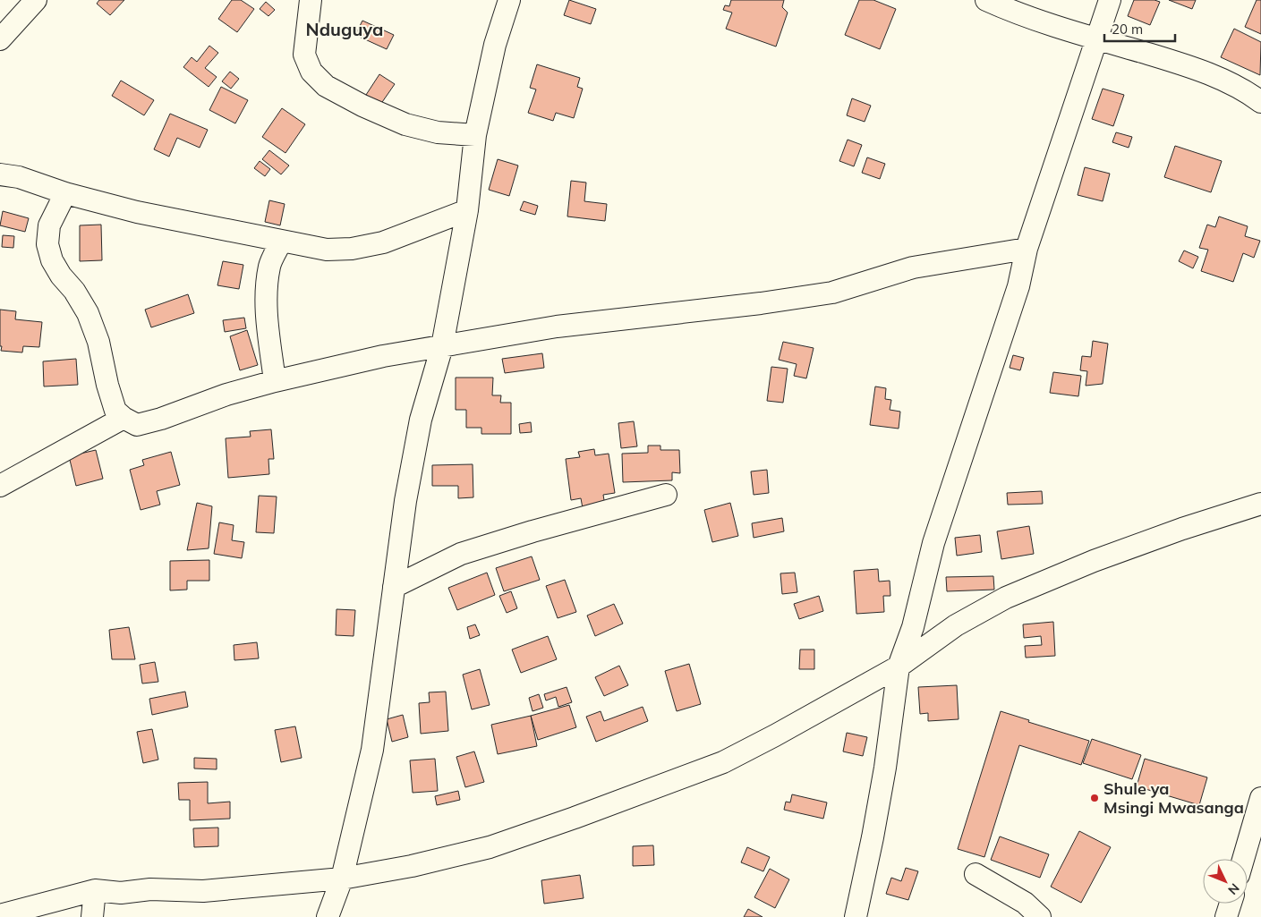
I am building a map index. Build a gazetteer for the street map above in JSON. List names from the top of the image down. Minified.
{"districts":["Nduguya"],"places":["Shule ya Msingi Mwasanga"],"scale_bar":"20 m","north":"bottom right"}
